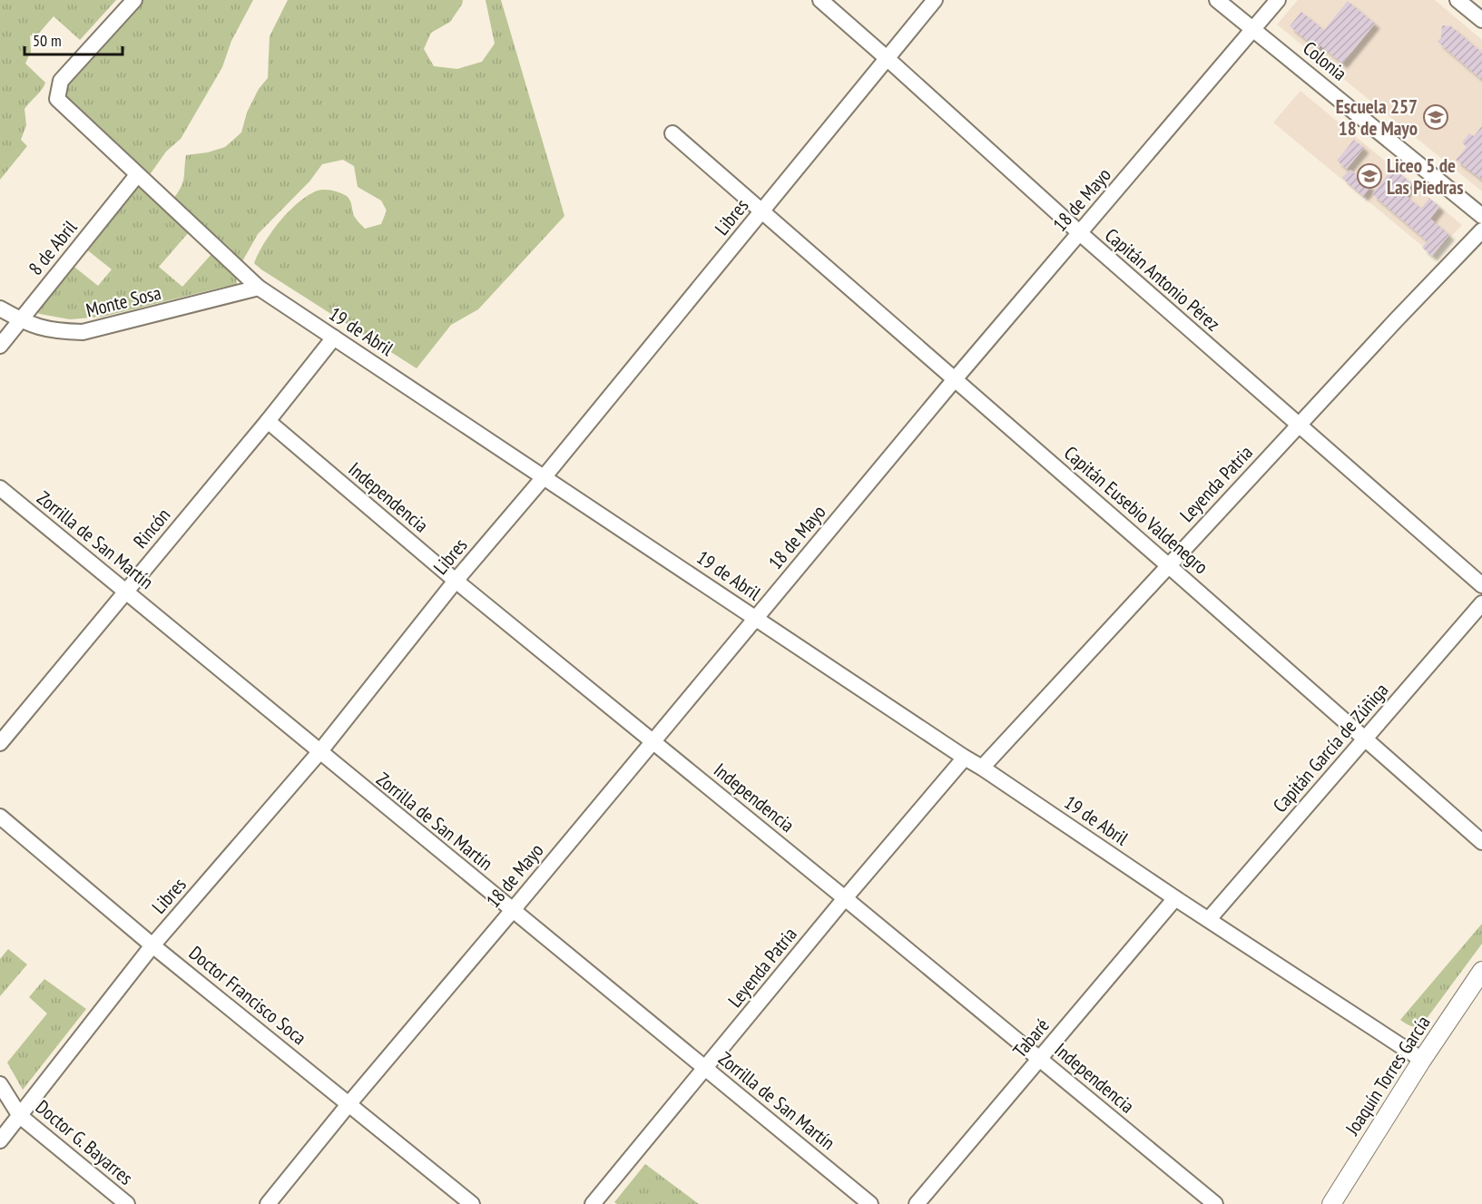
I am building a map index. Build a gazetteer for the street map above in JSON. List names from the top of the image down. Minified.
{"streets":{"street":["Colonia","18 de Mayo","Libres","8 de Abril","Capitán Antonio Pérez","Monte Sosa","19 de Abril","Leyenda Patria","Independencia","Capitán Eusebio Valdenegro","Rincón","Zorrilla de San Martín","Capitán García de Zúñiga","Doctor Francisco Soca","Tabaré","Joaquín Torres García","Doctor G. Bayarres"]},"crossings":[["Colonia","18 de Mayo"],["18 de Mayo","Capitán Antonio Pérez"],["18 de Mayo","19 de Abril"],["18 de Mayo","Independencia"],["18 de Mayo","Capitán Eusebio Valdenegro"],["18 de Mayo","Zorrilla de San Martín"],["18 de Mayo","Doctor Francisco Soca"],["Libres","Capitán Antonio Pérez"],["Libres","19 de Abril"],["Libres","Independencia"],["Libres","Capitán Eusebio Valdenegro"],["Libres","Zorrilla de San Martín"],["Libres","Doctor Francisco Soca"],["Libres","Doctor G. Bayarres"],["8 de Abril","Monte Sosa"],["8 de Abril","19 de Abril"],["Capitán Antonio Pérez","Leyenda Patria"],["Monte Sosa","19 de Abril"],["19 de Abril","Leyenda Patria"],["19 de Abril","Rincón"],["19 de Abril","Capitán García de Zúñiga"],["19 de Abril","Tabaré"],["19 de Abril","Joaquín Torres García"],["Leyenda Patria","Independencia"],["Leyenda Patria","Capitán Eusebio Valdenegro"],["Leyenda Patria","Zorrilla de San Martín"],["Independencia","Rincón"],["Independencia","Tabaré"],["Capitán Eusebio Valdenegro","Capitán García de Zúñiga"],["Rincón","Zorrilla de San Martín"]],"places":{"school or university":["Escuela 257 18 de Mayo","Liceo 5 de Las Piedras"]},"scale_bar":"50 m"}
